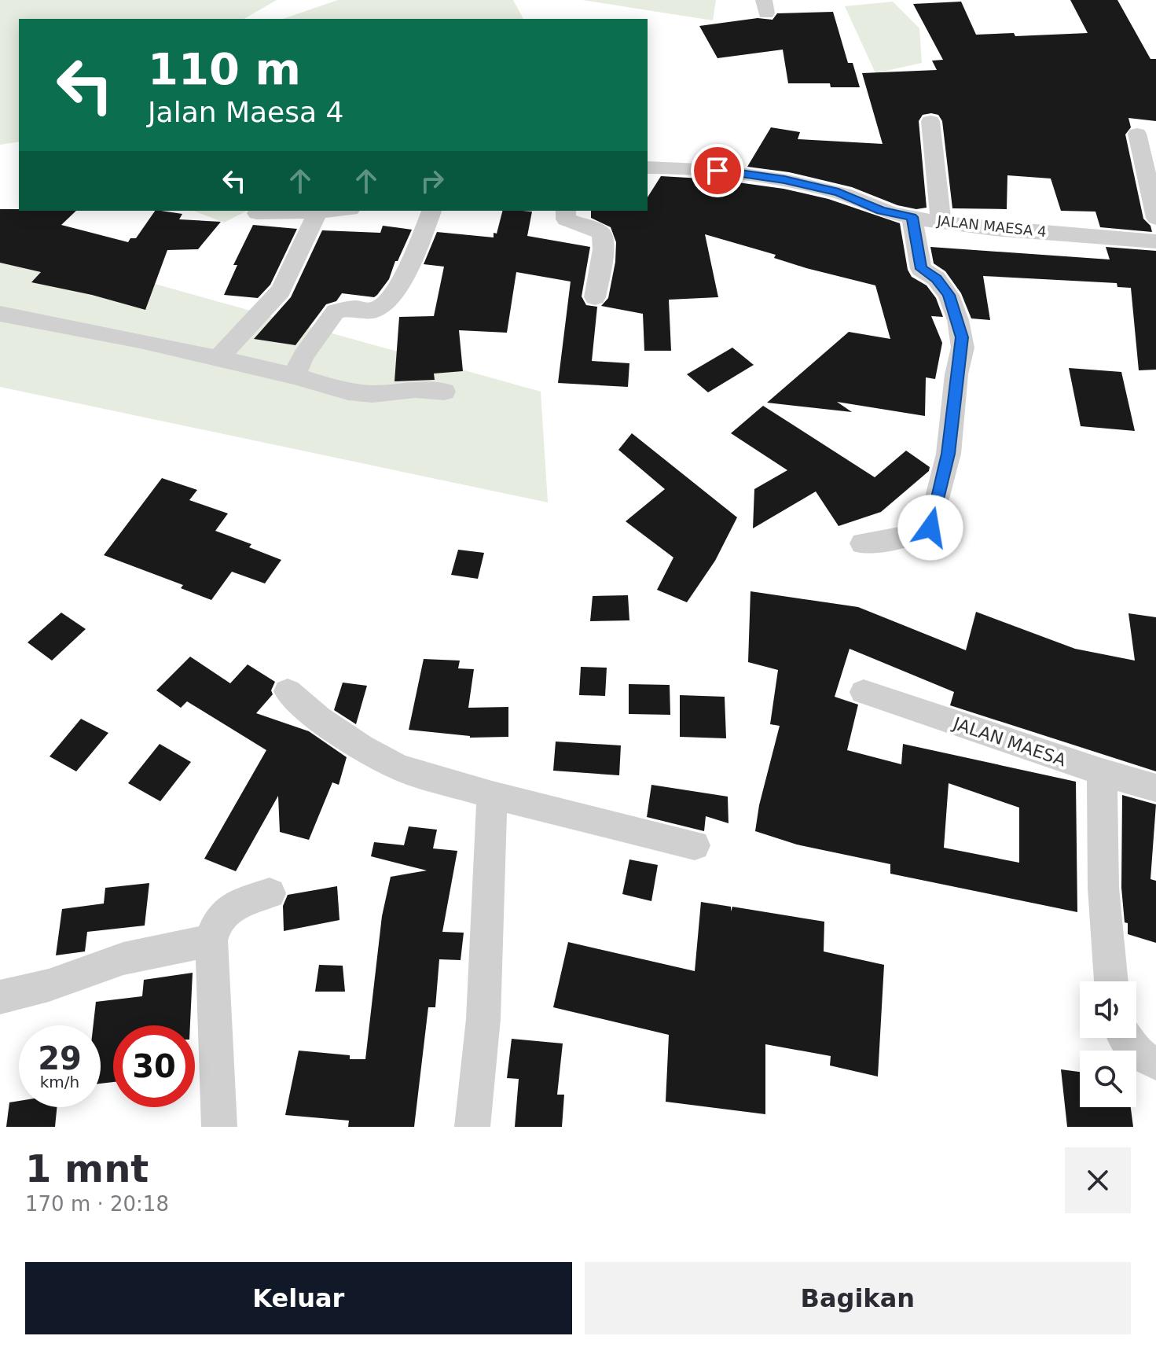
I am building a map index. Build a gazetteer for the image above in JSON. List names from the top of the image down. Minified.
{"streets":{"street":["JALAN MAESA 4","JALAN MAESA"]},"page":{"turn":["110 m","Jalan Maesa 4"],"speed":"29 km/h","limit":"30","heading":["1 mnt","170 m · 20:18"],"buttons":["Keluar","Bagikan"]}}
